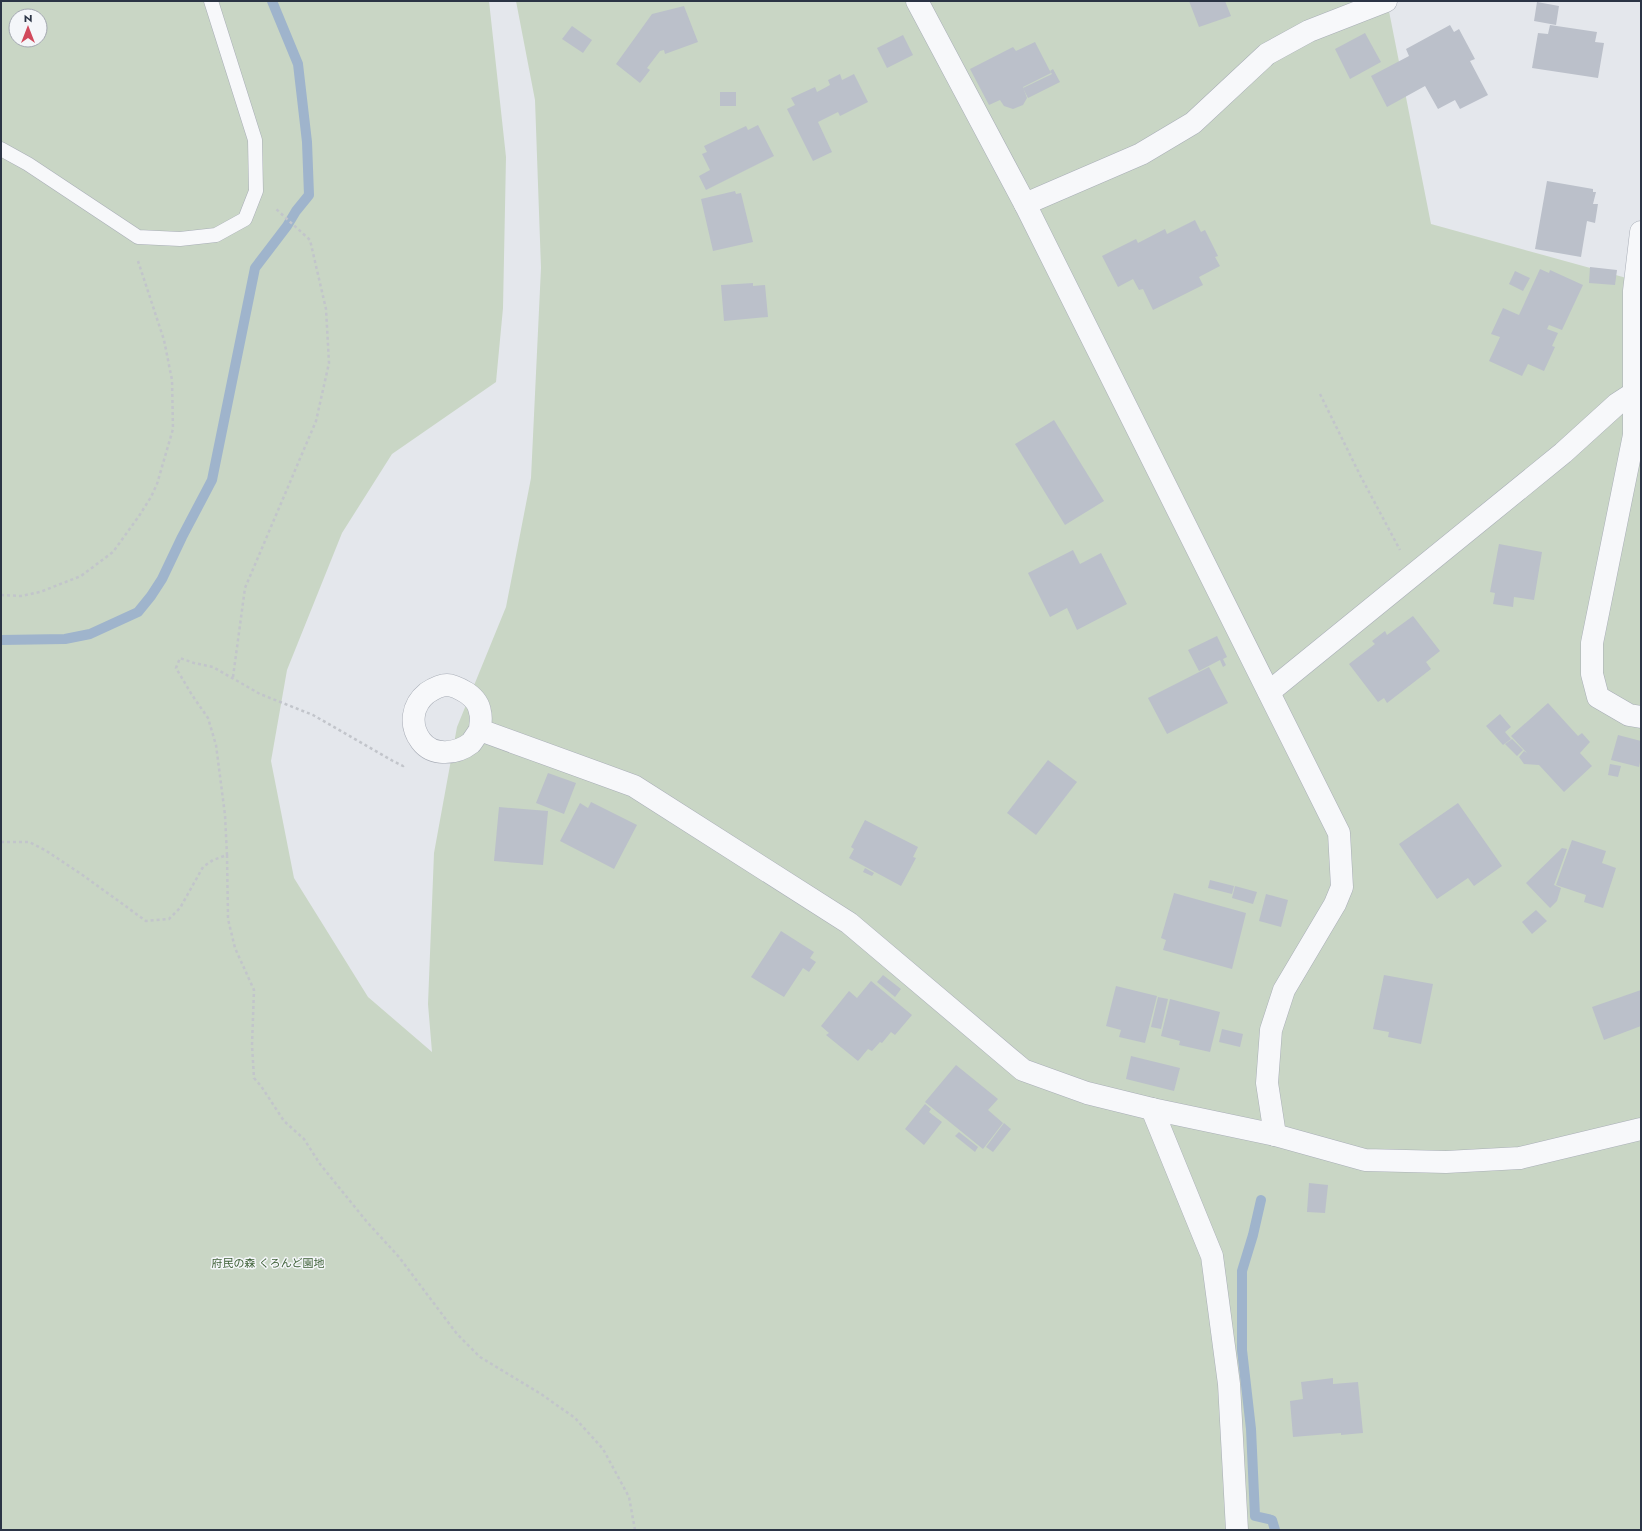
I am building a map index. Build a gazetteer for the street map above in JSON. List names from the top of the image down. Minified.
{"parks":["府民の森 くろんど園地"],"north":"top"}
